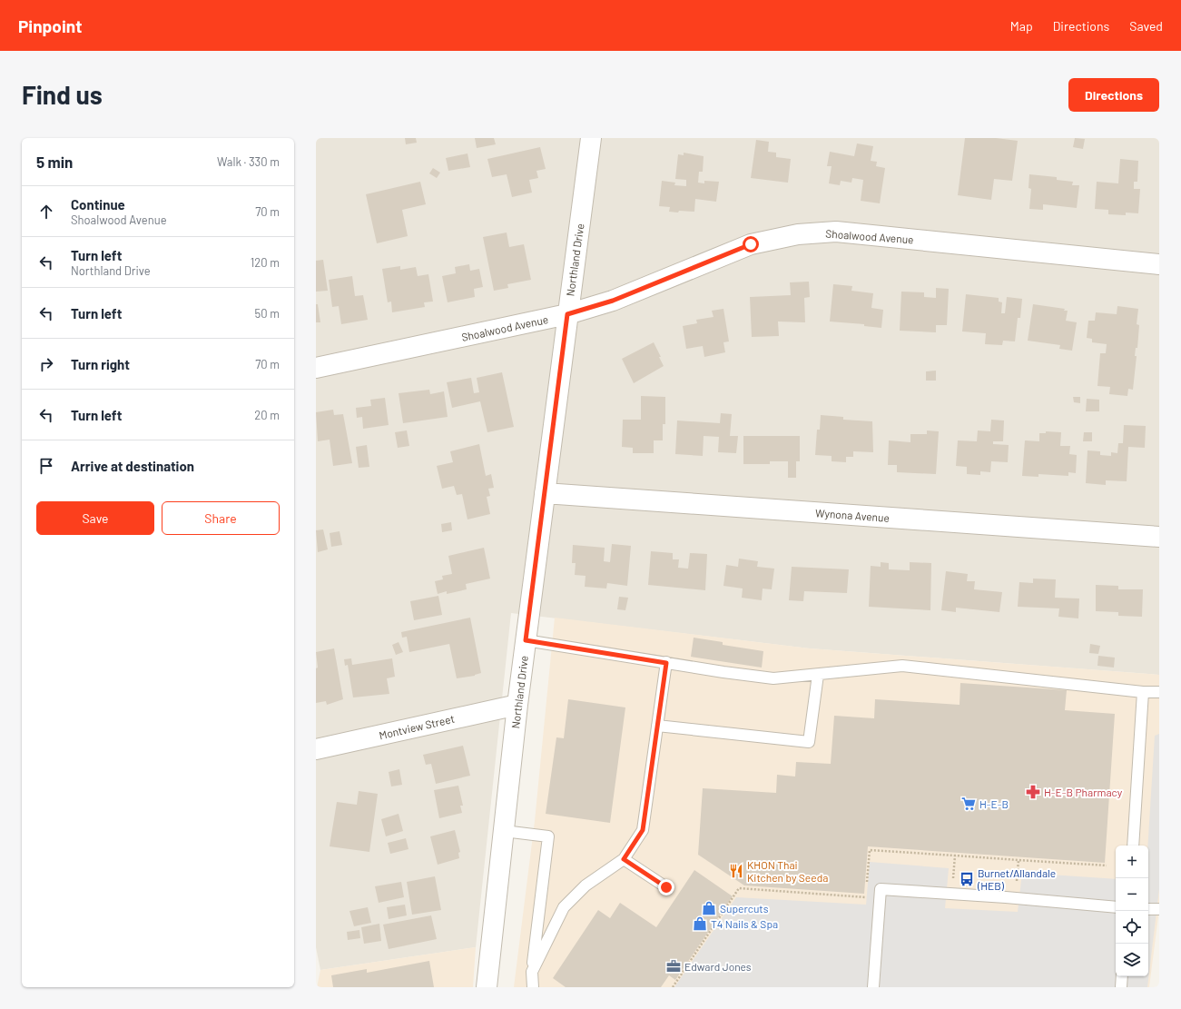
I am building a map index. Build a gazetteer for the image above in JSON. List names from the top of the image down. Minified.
{"streets":{"street":["Shoalwood Avenue","Northland Drive","Wynona Avenue","Montview Street"]},"crossings":[["Shoalwood Avenue","Northland Drive"],["Northland Drive","Wynona Avenue"],["Northland Drive","Montview Street"]],"places":{"pharmacy":["H-E-B Pharmacy"],"supermarket":["H-E-B"],"restaurant":["KHON Thai Kitchen by Seeda"],"bus stop":["Burnet/Allandale (HEB)"],"shop":["Supercuts","T4 Nails & Spa"],"office":["Edward Jones"]},"page":{"header":"Pinpoint","nav":["Map","Directions","Saved"],"buttons":["Directions",["Save","Share"]],"title":"Find us","heading":["5 min","Walk · 330 m"],"list":[["Continue","Shoalwood Avenue","70 m"],["Turn left","Northland Drive","120 m"],["Turn left","50 m"],["Turn right","70 m"],["Turn left","20 m"],"Arrive at destination"],"map_buttons":["+","−"]}}
